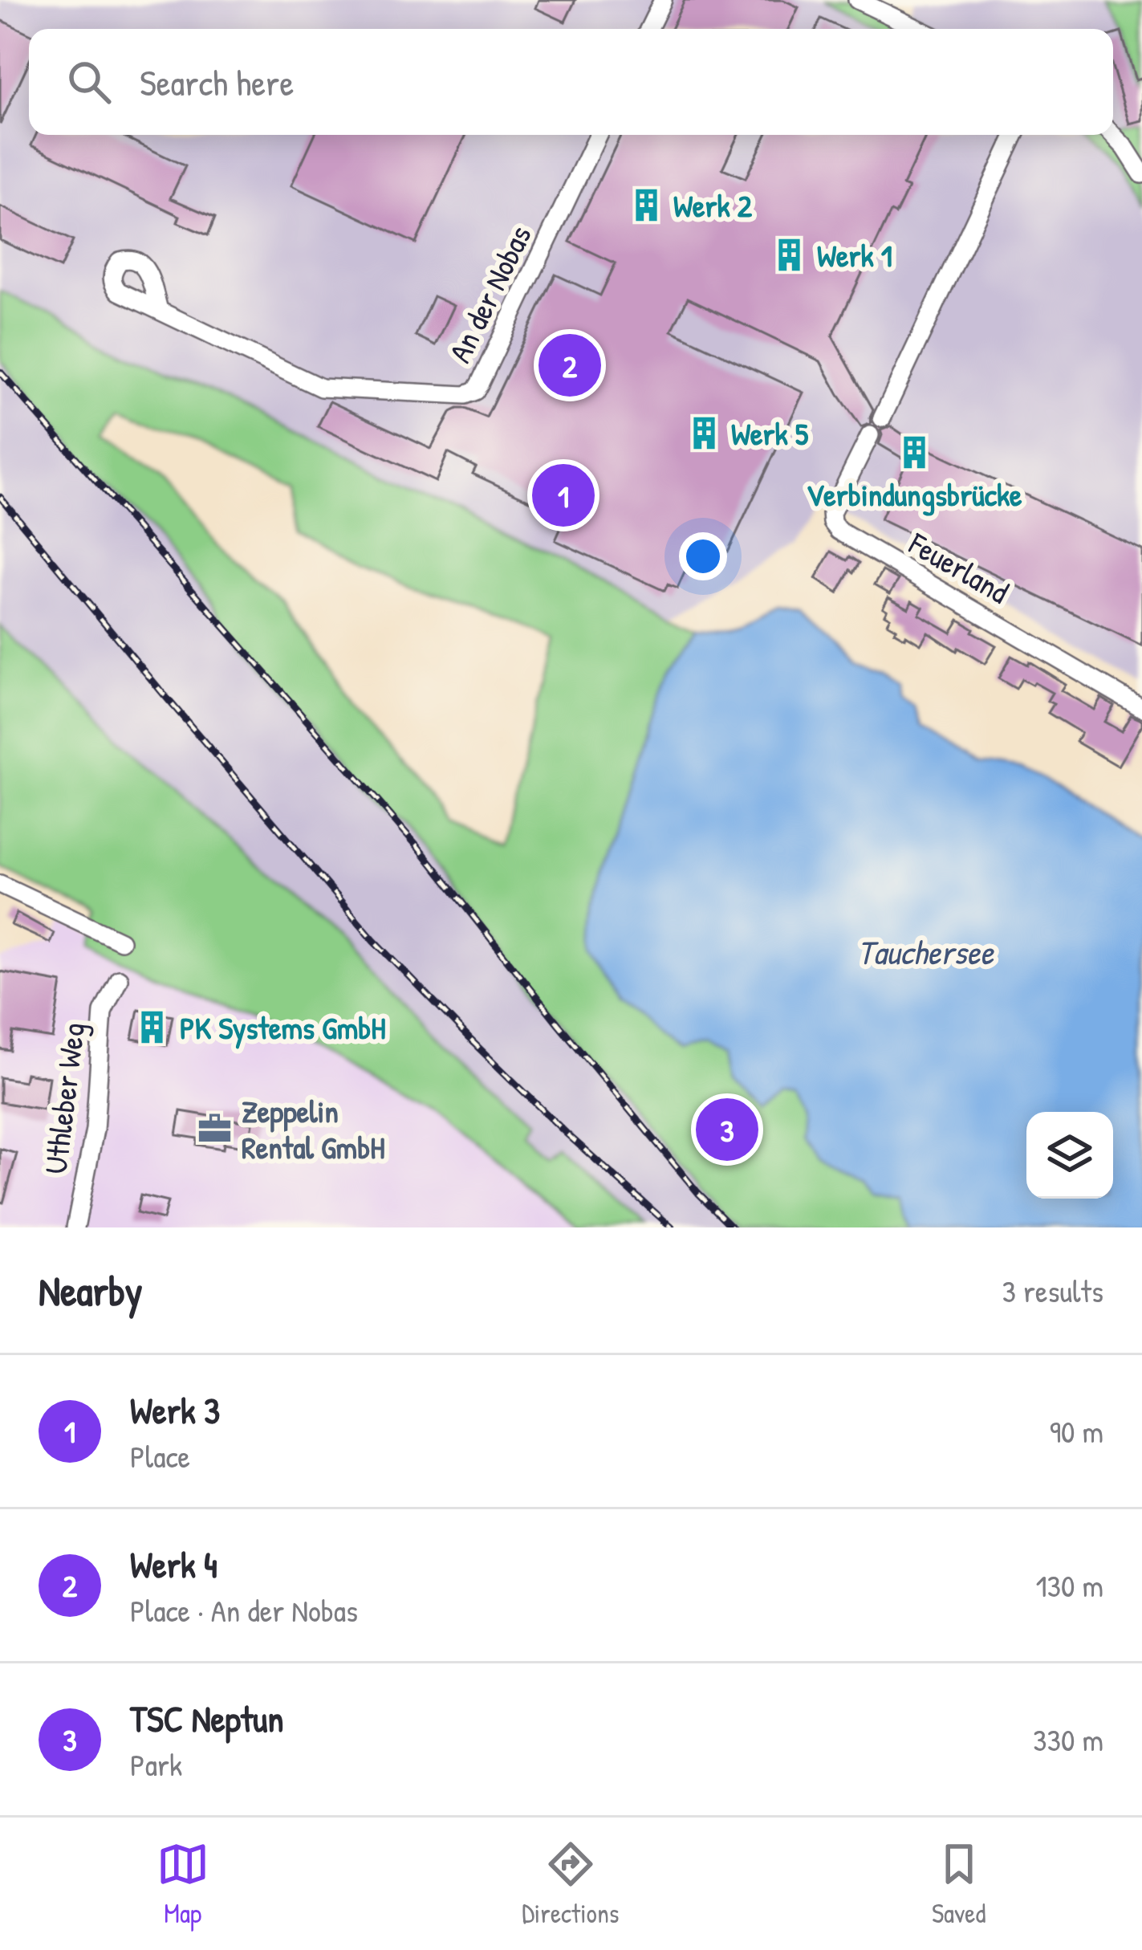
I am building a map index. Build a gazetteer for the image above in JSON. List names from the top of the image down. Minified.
{"streets":{"street":["An der Nobas","Feuerland","Uthleber Weg"]},"water":["Tauchersee"],"places":{"building":["Werk 2","Werk 1","Werk 5","Verbindungsbrücke","PK Systems GmbH"],"office":["Zeppelin Rental GmbH"]},"page":{"search":"Search here","pins":["2","1","3"],"heading":["Nearby","3 results"],"list":[{"mark":"1","name":"Werk 3","note":"Place","value":"90 m"},{"mark":"2","name":"Werk 4","note":"Place · An der Nobas","value":"130 m"},{"mark":"3","name":"TSC Neptun","note":"Park","value":"330 m"}],"nav":["Map","Directions","Saved"]}}
